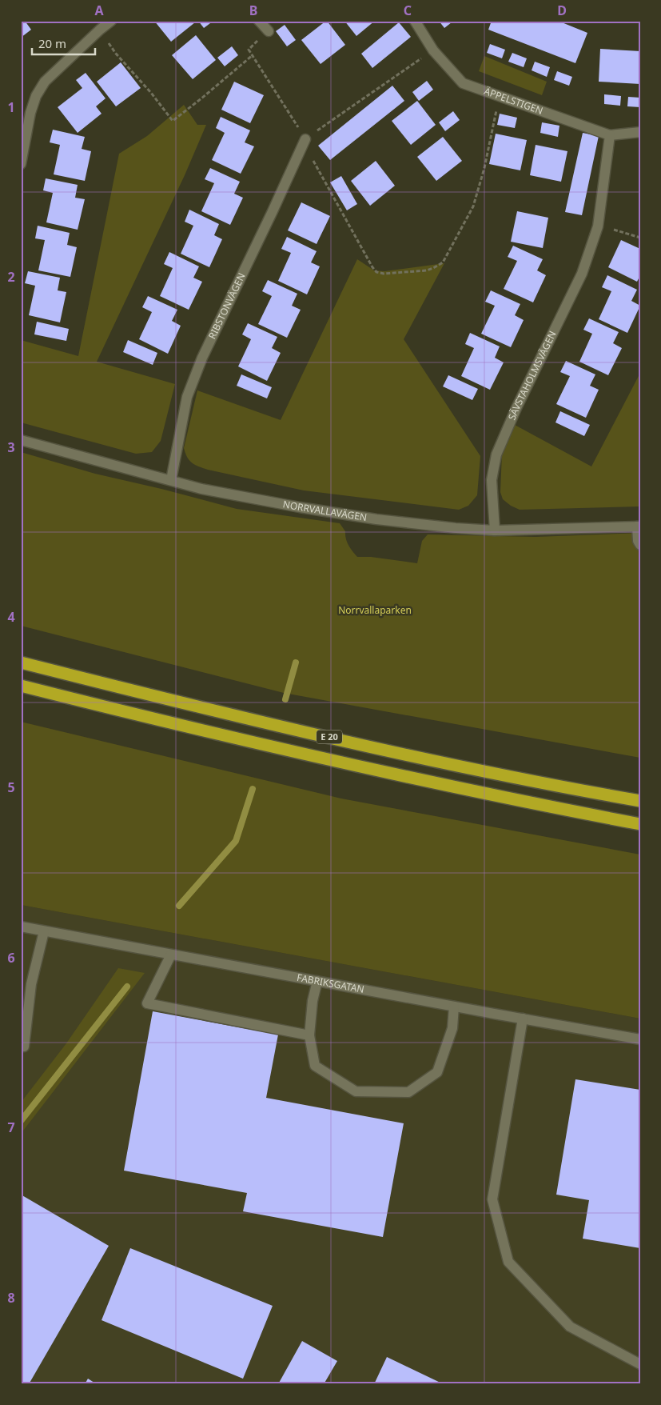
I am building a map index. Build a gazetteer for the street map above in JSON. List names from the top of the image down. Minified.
{"streets":{"highway":["E 20"],"street":["ÄPPELSTIGEN","RIBSTONVÄGEN","SÄVSTAHOLMSVÄGEN","NORRVALLAVÄGEN","FABRIKSGATAN"]},"crossings":[["ÄPPELSTIGEN","SÄVSTAHOLMSVÄGEN"],["RIBSTONVÄGEN","NORRVALLAVÄGEN"],["SÄVSTAHOLMSVÄGEN","NORRVALLAVÄGEN"]],"parks":["Norrvallaparken"],"scale_bar":"20 m","grid":{"columns":["A","B","C","D"],"rows":["1","2","3","4","5","6","7","8"]}}
